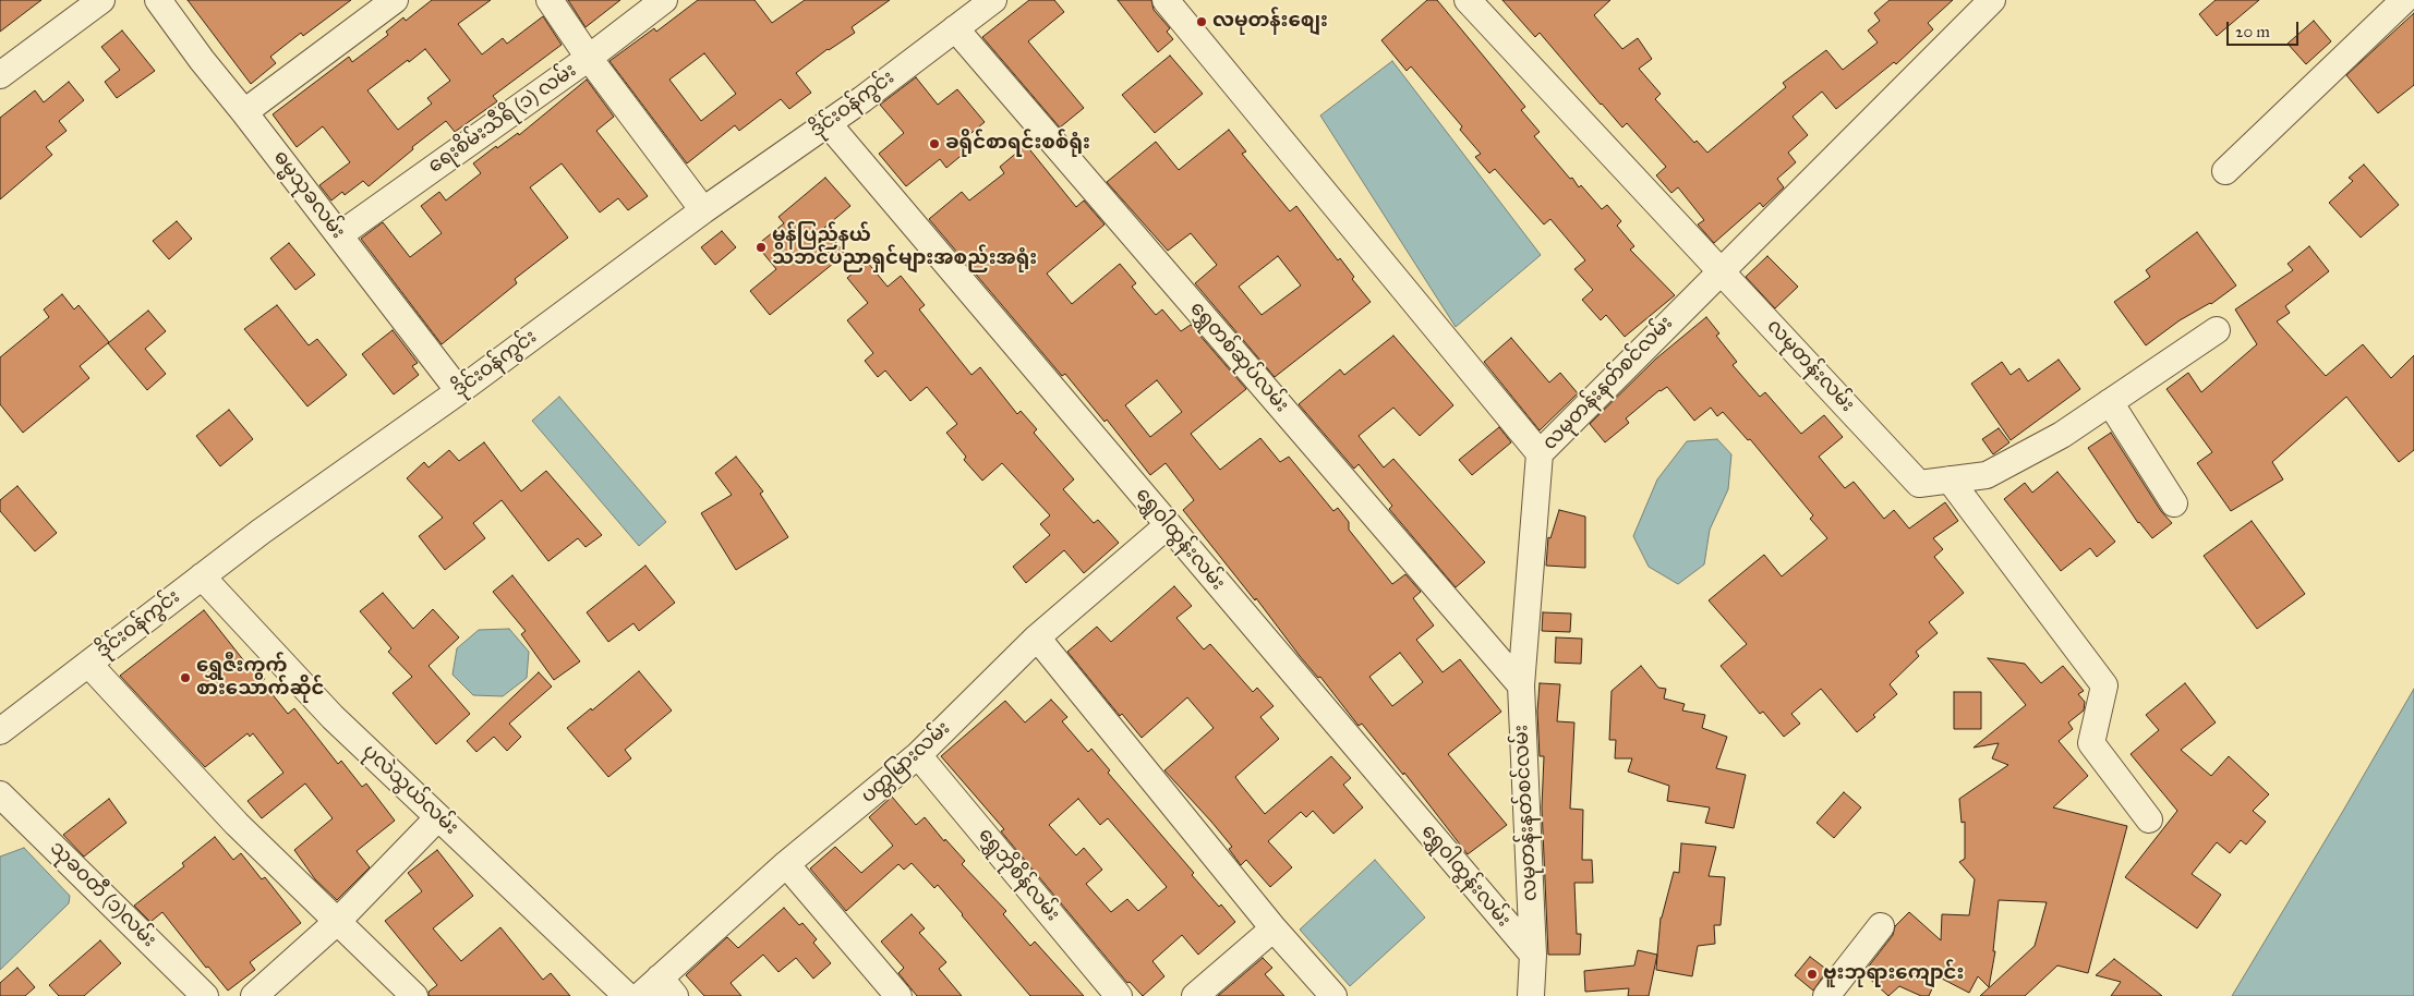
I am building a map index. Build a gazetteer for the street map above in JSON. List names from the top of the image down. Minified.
{"streets":{"street":["ဒိုင်းဝန်ကွင်း","ရေးစိမ်းသီရိ (၁) လမ်း","ဓမ္မသုခလမ်း","ရွှေတစ်ဆုပ်လမ်း","လမုတန်းလမ်း","လမုတန်းနတ်စင်လမ်း","ရွှေဝါထွန်းလမ်း","ပတ္တမြားလမ်း","ပုလဲသွယ်လမ်း","ရွှေဘိုစိန်လမ်း","သုခဝတီ (၁)လမ်း"]},"crossings":[["ဒိုင်းဝန်ကွင်း","ဓမ္မသုခလမ်း"],["ဒိုင်းဝန်ကွင်း","ရွှေတစ်ဆုပ်လမ်း"],["ဒိုင်းဝန်ကွင်း","ရွှေဝါထွန်းလမ်း"],["ဒိုင်းဝန်ကွင်း","ပုလဲသွယ်လမ်း"],["ရေးစိမ်းသီရိ (၁) လမ်း","ဓမ္မသုခလမ်း"],["ရွှေတစ်ဆုပ်လမ်း","လမုတန်းနတ်စင်လမ်း"],["လမုတန်းလမ်း","လမုတန်းနတ်စင်လမ်း"],["လမုတန်းနတ်စင်လမ်း","ရွှေဝါထွန်းလမ်း"],["ရွှေဝါထွန်းလမ်း","ပတ္တမြားလမ်း"],["ပတ္တမြားလမ်း","ရွှေဘိုစိန်လမ်း"]],"places":["လမုတန်းစျေး","ခရိုင်စာရင်းစစ်ရုံး","မွန်ပြည်နယ် သဘင်ပညာရှင်များအစည်းအရုံး","ရွှေဇီးကွက် စားသောက်ဆိုင်","ဗူးဘုရားကျောင်း"],"scale_bar":"20 m"}
